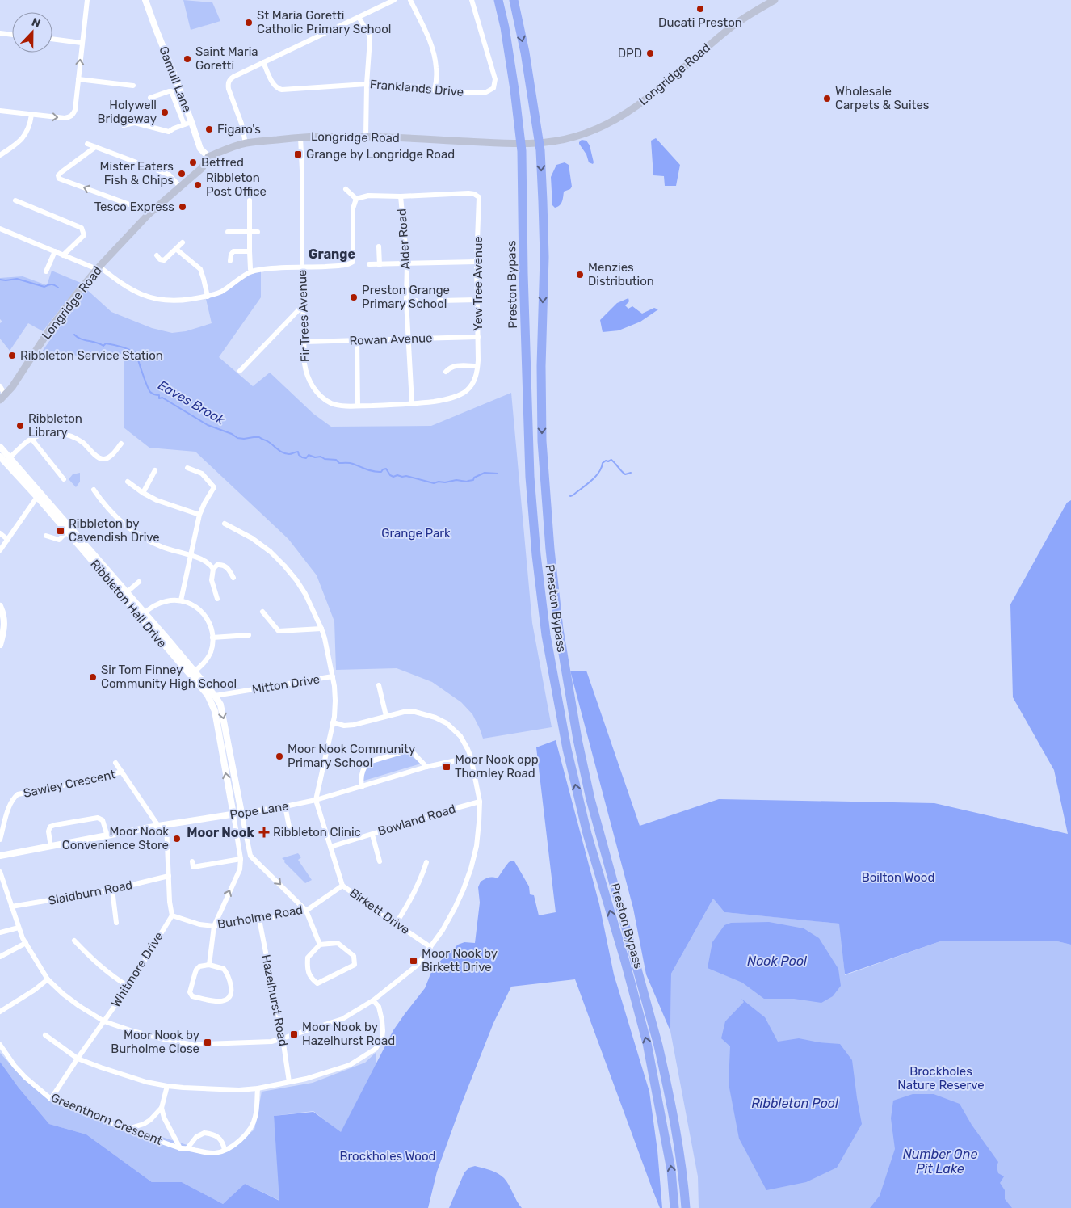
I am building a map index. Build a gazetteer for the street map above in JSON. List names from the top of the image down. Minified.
{"streets":{"highway":["Preston Bypass"],"main road":["Longridge Road"],"street":["Gamull Lane","Franklands Drive","Alder Road","Yew Tree Avenue","Fir Trees Avenue","Rowan Avenue","Ribbleton Hall Drive","Mitton Drive","Sawley Crescent","Pope Lane","Bowland Road","Slaidburn Road","Birkett Drive","Burholme Road","Whitmore Drive","Hazelhurst Road","Greenthorn Crescent"]},"crossings":[["Longridge Road","Gamull Lane"],["Longridge Road","Fir Trees Avenue"],["Alder Road","Yew Tree Avenue"],["Alder Road","Fir Trees Avenue"],["Alder Road","Rowan Avenue"],["Yew Tree Avenue","Fir Trees Avenue"],["Yew Tree Avenue","Rowan Avenue"],["Fir Trees Avenue","Rowan Avenue"],["Ribbleton Hall Drive","Mitton Drive"],["Ribbleton Hall Drive","Pope Lane"],["Sawley Crescent","Pope Lane"],["Pope Lane","Birkett Drive"],["Bowland Road","Birkett Drive"],["Birkett Drive","Burholme Road"],["Burholme Road","Whitmore Drive"],["Burholme Road","Hazelhurst Road"],["Whitmore Drive","Greenthorn Crescent"]],"districts":["Grange","Moor Nook"],"water":["Eaves Brook","Nook Pool","Ribbleton Pool","Number One Pit Lake"],"parks":["Grange Park","Boilton Wood","Brockholes Nature Reserve","Brockholes Wood"],"places":{"other":["Ducati Preston","St Maria Goretti Catholic Primary School","DPD","Saint Maria Goretti","Wholesale Carpets & Suites","Holywell Bridgeway","Figaro's","Betfred","Mister Eaters Fish & Chips","Ribbleton Post Office","Tesco Express","Menzies Distribution","Preston Grange Primary School","Ribbleton Service Station","Ribbleton Library","Sir Tom Finney Community High School","Moor Nook Community Primary School","Moor Nook Convenience Store"],"transit":["Grange by Longridge Road","Ribbleton by Cavendish Drive","Moor Nook opp Thornley Road","Moor Nook by Birkett Drive","Moor Nook by Hazelhurst Road","Moor Nook by Burholme Close"],"health":["Ribbleton Clinic"]},"north":"top"}
